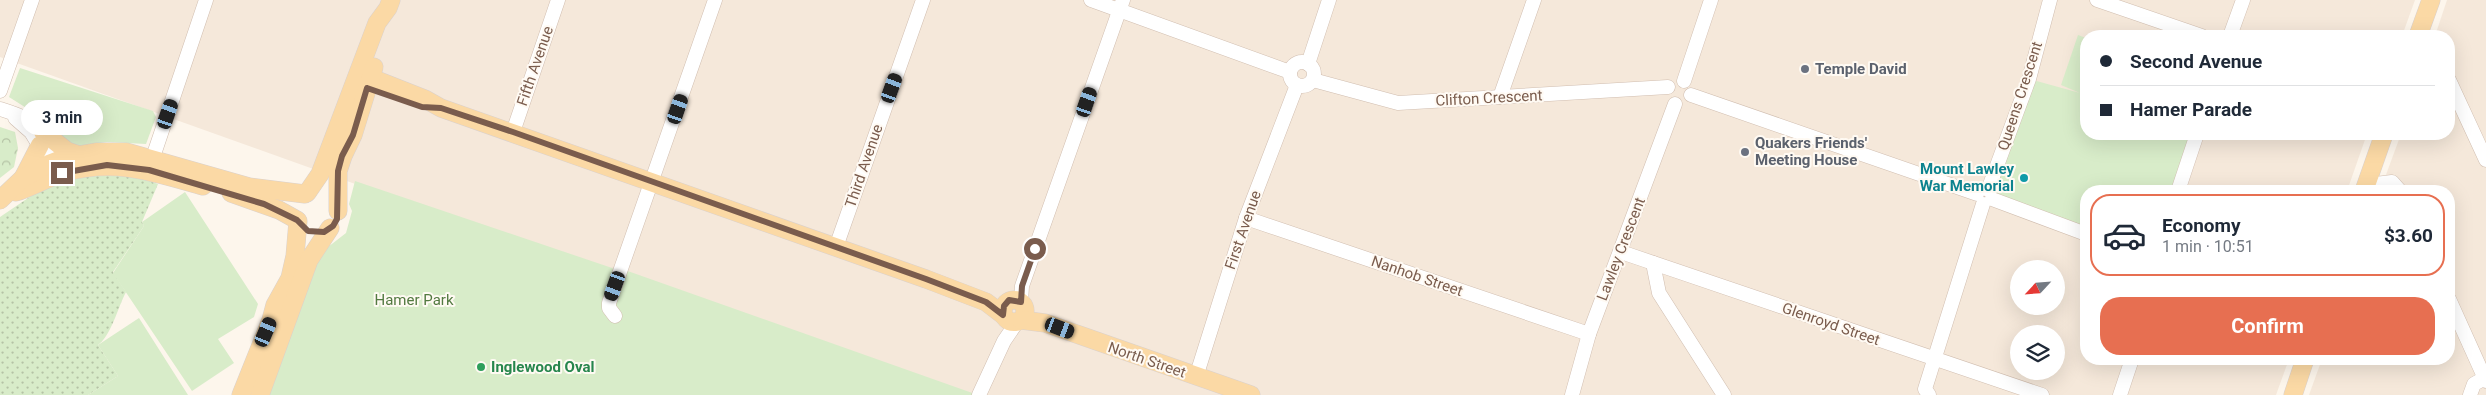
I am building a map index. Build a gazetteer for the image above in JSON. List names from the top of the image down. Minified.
{"streets":{"main road":["North Street"],"street":["Fifth Avenue","Queens Crescent","Clifton Crescent","Third Avenue","First Avenue","Lawley Crescent","Nanhob Street","Glenroyd Street"]},"crossings":[["Fifth Avenue","North Street"],["Queens Crescent","Glenroyd Street"],["Clifton Crescent","First Avenue"],["Clifton Crescent","Lawley Crescent"],["Third Avenue","North Street"],["First Avenue","Nanhob Street"],["First Avenue","North Street"],["Lawley Crescent","Nanhob Street"],["Lawley Crescent","Glenroyd Street"]],"parks":["Hamer Park"],"places":["Temple David","Quakers Friends' Meeting House","Mount Lawley War Memorial","Inglewood Oval"],"north":"bottom left","page":{"banner":["Second Avenue","Hamer Parade"],"bubble":"3 min","list":[{"name":"Economy","note":"1 min · 10:51","value":"$3.60"}],"buttons":"Confirm"}}
